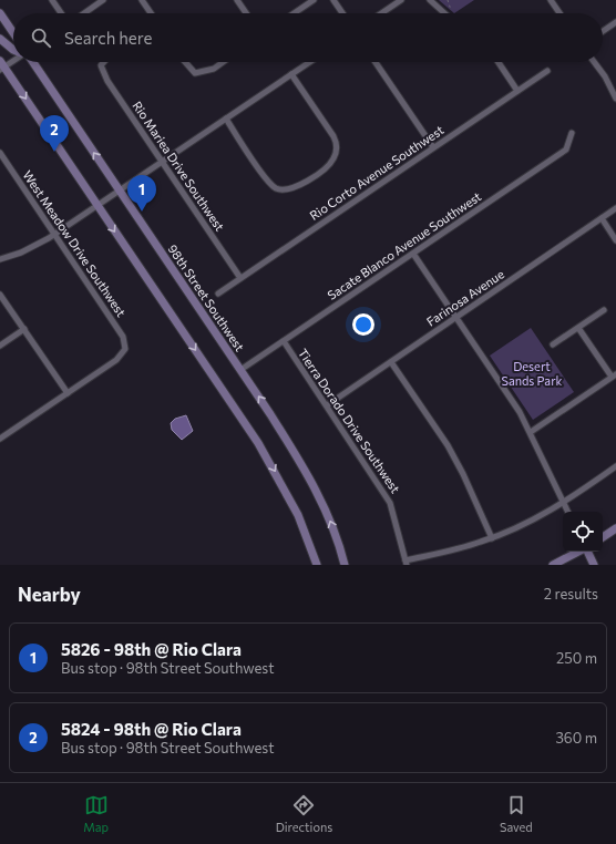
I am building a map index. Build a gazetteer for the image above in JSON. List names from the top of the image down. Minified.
{"streets":{"main road":["98th Street Southwest"],"street":["Rio Mariea Drive Southwest","Rio Corto Avenue Southwest","West Meadow Drive Southwest","Sacate Blanco Avenue Southwest","Farinosa Avenue","Tierra Dorado Drive Southwest"]},"crossings":[["Rio Mariea Drive Southwest","Rio Corto Avenue Southwest"],["Sacate Blanco Avenue Southwest","98th Street Southwest"],["Sacate Blanco Avenue Southwest","Tierra Dorado Drive Southwest"],["Farinosa Avenue","Tierra Dorado Drive Southwest"]],"parks":["Desert Sands Park"],"page":{"search":"Search here","pins":["2","1"],"heading":["Nearby","2 results"],"list":[{"mark":"1","name":"5826 - 98th @ Rio Clara","note":"Bus stop · 98th Street Southwest","value":"250 m"},{"mark":"2","name":"5824 - 98th @ Rio Clara","note":"Bus stop · 98th Street Southwest","value":"360 m"}],"nav":["Map","Directions","Saved"]}}
